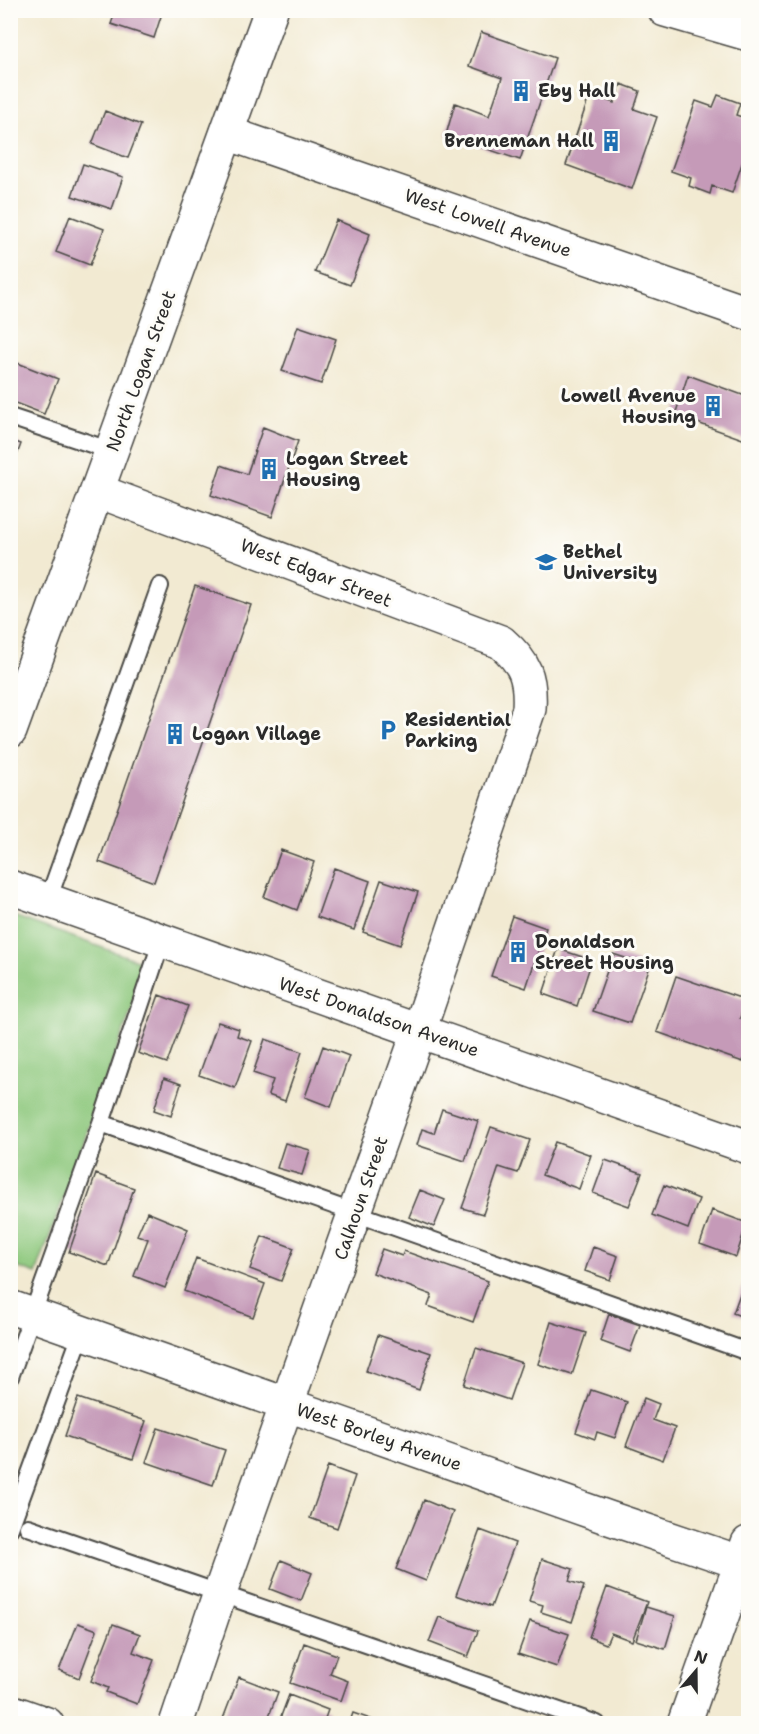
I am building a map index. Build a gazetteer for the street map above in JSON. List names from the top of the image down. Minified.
{"streets":{"street":["West Lowell Avenue","North Logan Street","West Edgar Street","West Donaldson Avenue","Calhoun Street","West Borley Avenue"]},"crossings":[["West Lowell Avenue","North Logan Street"],["North Logan Street","West Edgar Street"],["West Edgar Street","Calhoun Street"],["West Donaldson Avenue","Calhoun Street"],["Calhoun Street","West Borley Avenue"]],"places":{"building":["Eby Hall","Brenneman Hall","Lowell Avenue Housing","Logan Street Housing","Logan Village","Donaldson Street Housing"],"school or university":["Bethel University"],"parking":["Residential Parking"]},"north":"top"}
